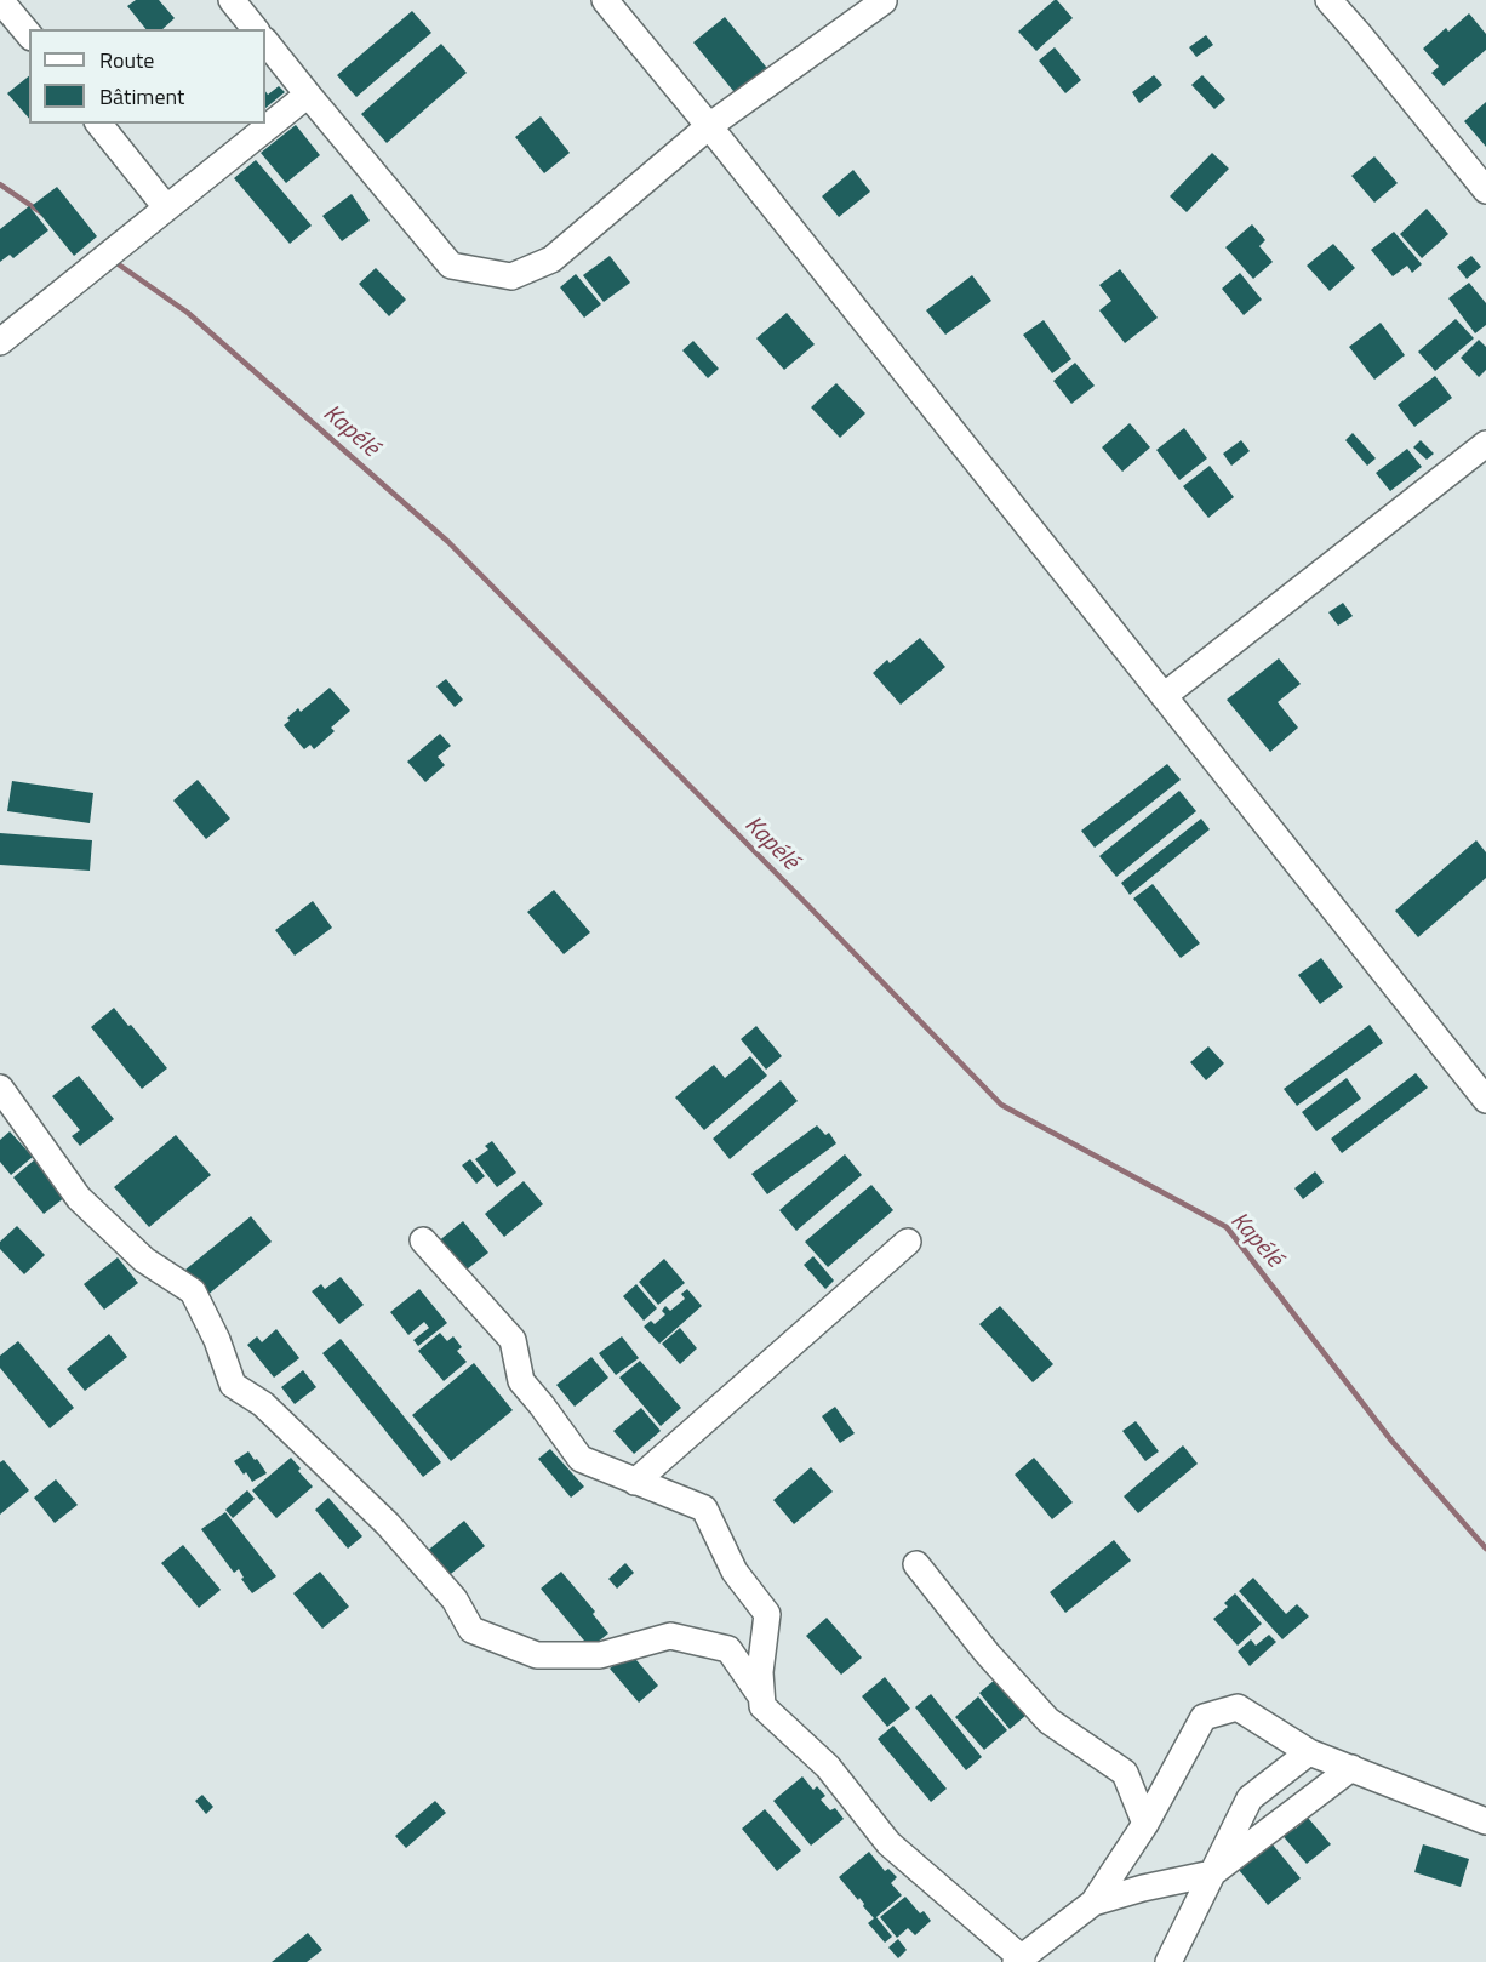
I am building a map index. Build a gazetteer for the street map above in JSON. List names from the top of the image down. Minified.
{"water":["Kapélé"],"legend":["Route","Bâtiment"]}
